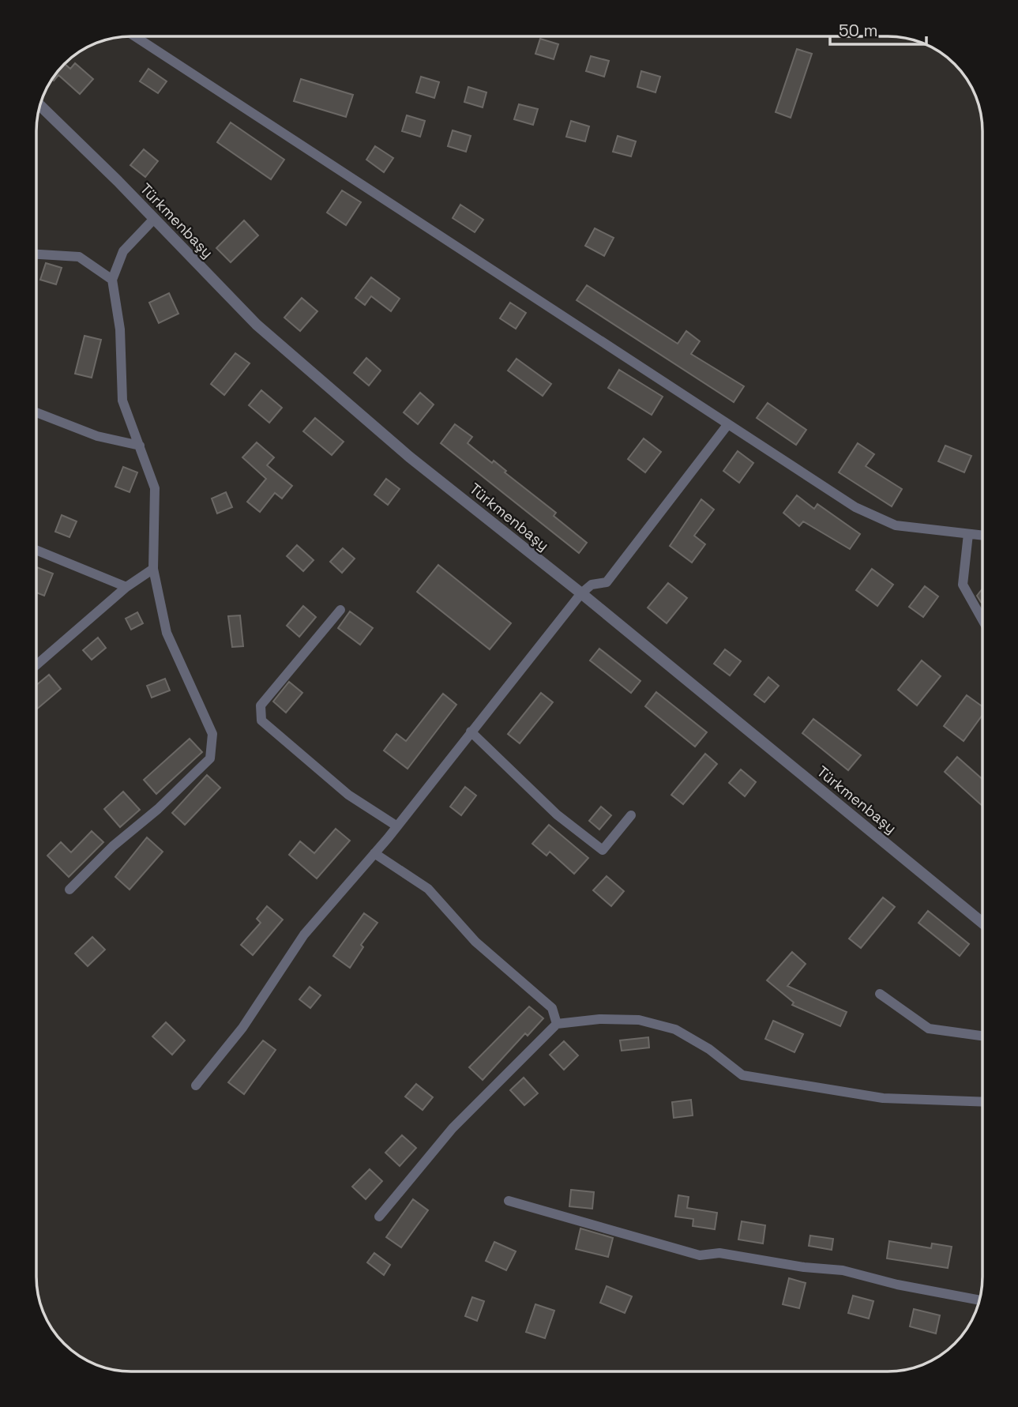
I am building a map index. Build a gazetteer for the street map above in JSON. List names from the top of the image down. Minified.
{"streets":{"street":["Türkmenbaşy"]},"scale_bar":"50 m"}
